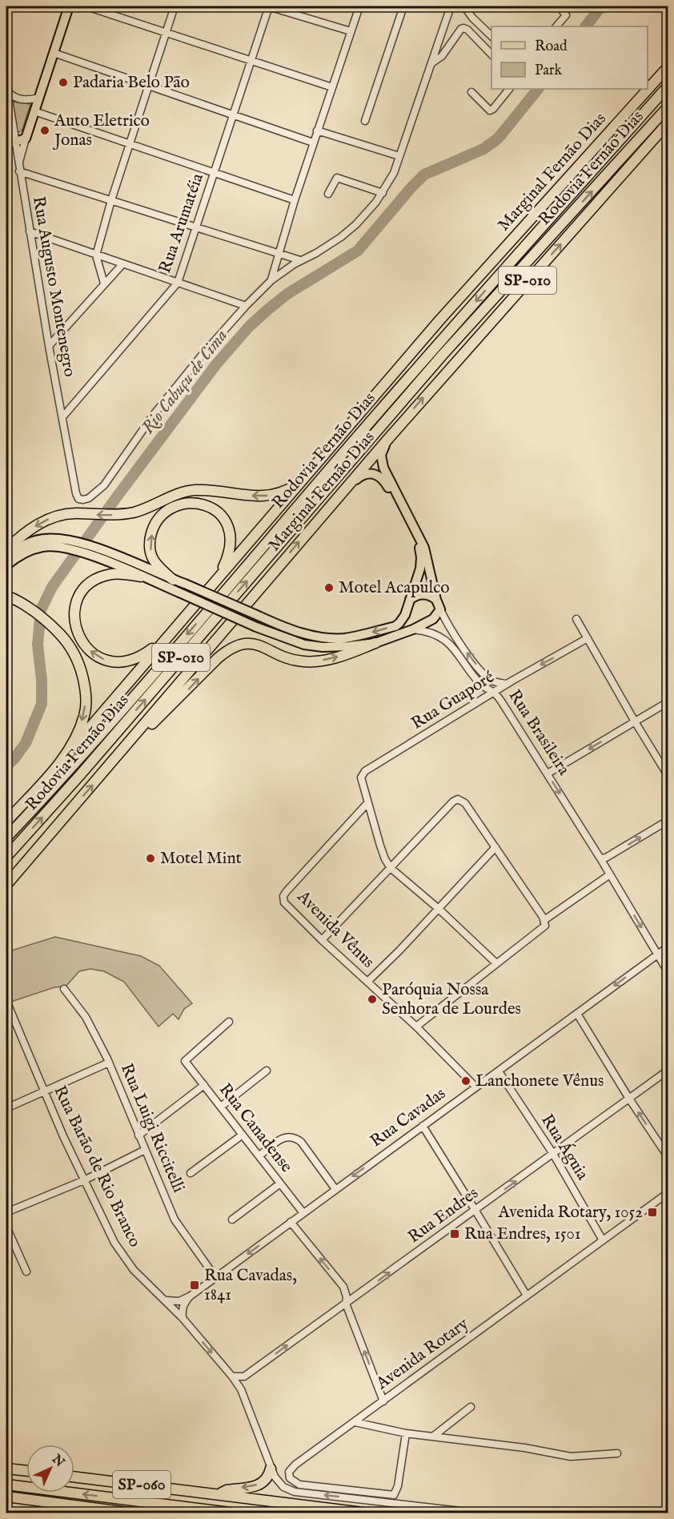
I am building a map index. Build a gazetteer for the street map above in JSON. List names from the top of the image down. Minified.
{"streets":{"highway":["Rodovia Fernão Dias","Marginal Fernão Dias","SP-010","SP-060"],"main road":["Rua Brasileira"],"street":["Rua Arumatéia","Rua Augusto Montenegro","Rua Guaporé","Avenida Vênus","Rua Cavadas","Rua Luigi Riccitelli","Rua Canadense","Rua Águia","Rua Barão de Rio Branco","Rua Endres","Avenida Rotary"]},"crossings":[["Marginal Fernão Dias","Rua Brasileira"],["Rua Arumatéia","Rua Augusto Montenegro"],["Rua Guaporé","Rua Brasileira"],["Rua Guaporé","Avenida Vênus"],["Rua Brasileira","Rua Cavadas"],["Avenida Vênus","Rua Cavadas"],["Rua Cavadas","Rua Luigi Riccitelli"],["Rua Cavadas","Rua Canadense"],["Rua Cavadas","Rua Águia"],["Rua Cavadas","Rua Barão de Rio Branco"],["Rua Águia","Rua Endres"],["Rua Águia","Avenida Rotary"]],"one_way":["Rua Cavadas","Rua Endres"],"water":["Rio Cabuçu de Cima"],"places":{"other":["Padaria Belo Pão","Auto Eletrico Jonas","Motel Acapulco","Motel Mint","Paróquia Nossa Senhora de Lourdes","Lanchonete Vênus"],"transit":["Avenida Rotary, 1052","Rua Endres, 1501","Rua Cavadas, 1841"]},"legend":["Road","Park"],"north":"top right"}
